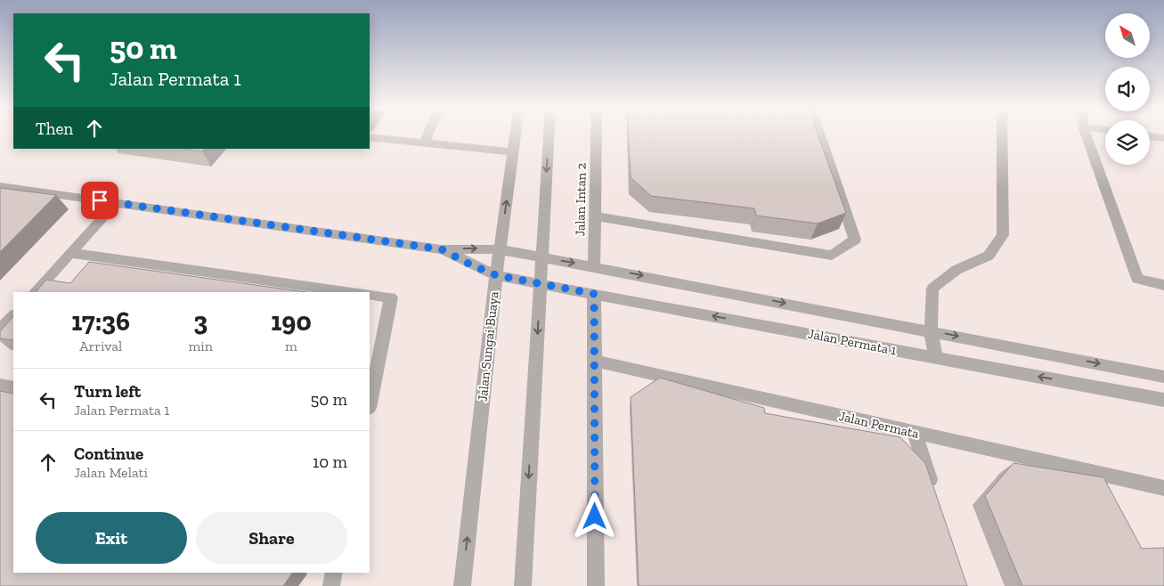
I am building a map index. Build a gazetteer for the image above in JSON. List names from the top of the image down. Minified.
{"streets":{"street":["Jalan Intan 2","Jalan Permata 1","Jalan Sungai Buaya","Jalan Permata"]},"crossings":[["Jalan Intan 2","Jalan Permata 1"],["Jalan Permata 1","Jalan Sungai Buaya"]],"north":"top left","page":{"turn":["50 m","Jalan Permata 1"],"then":"Then","eta":["17:36","Arrival","3","min","190","m"],"list":[{"name":"Turn left","note":"Jalan Permata 1","value":"50 m"},{"name":"Continue","note":"Jalan Melati","value":"10 m"}],"buttons":["Exit","Share"]}}
